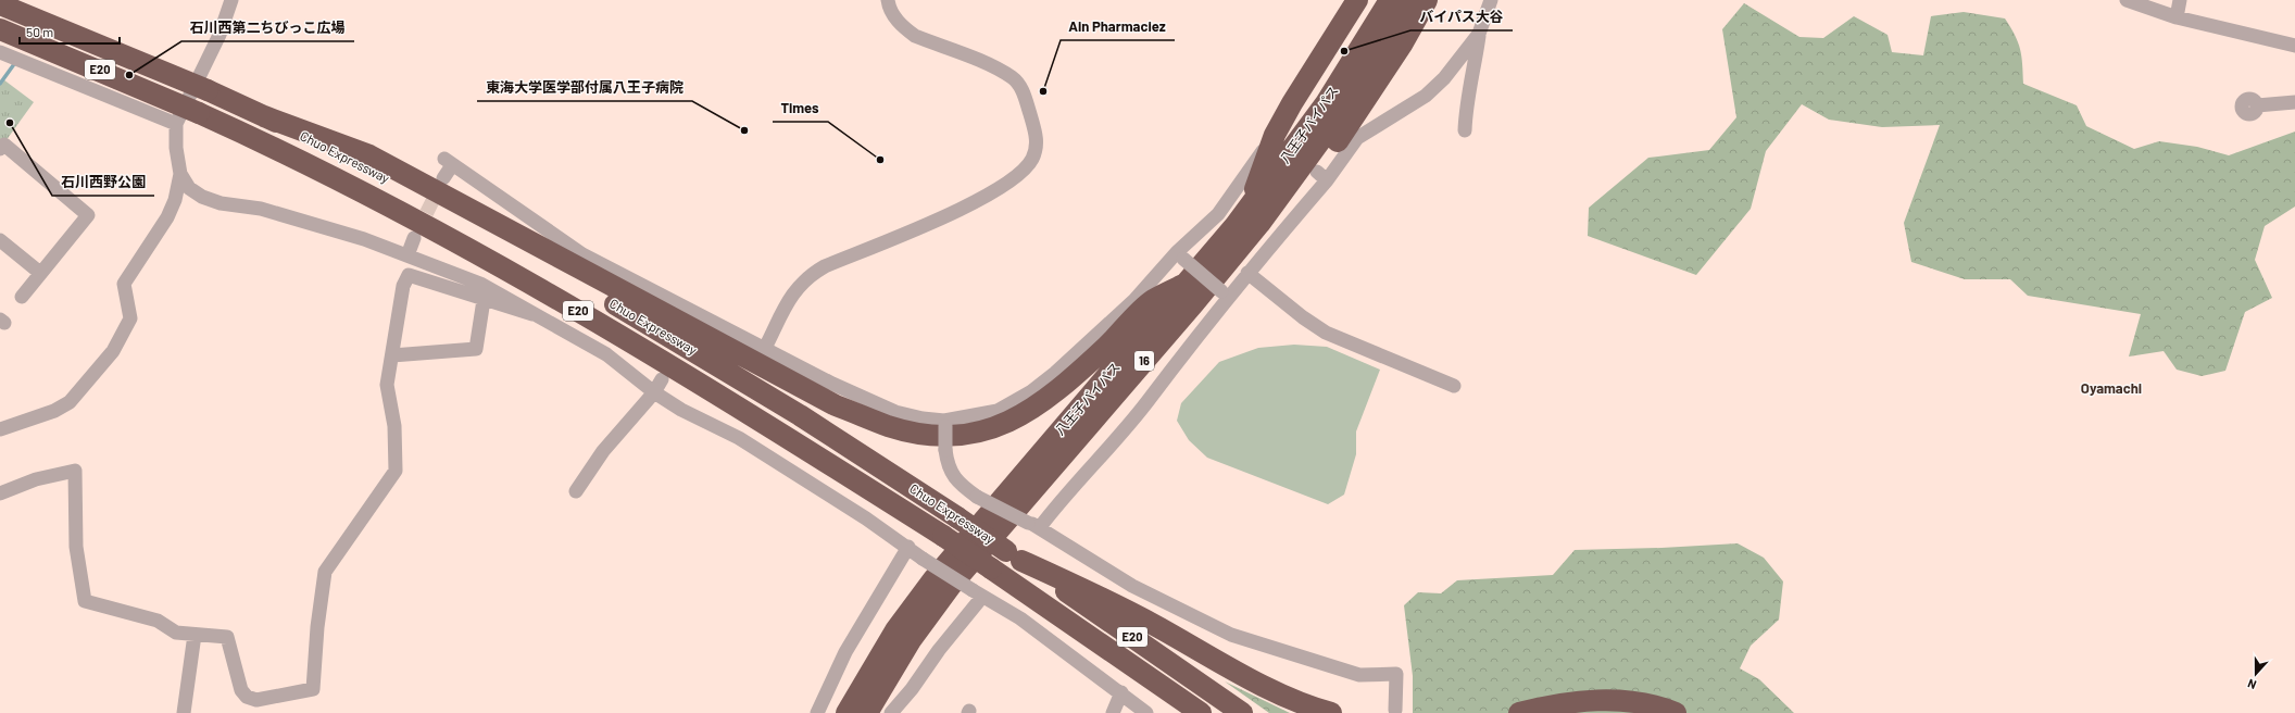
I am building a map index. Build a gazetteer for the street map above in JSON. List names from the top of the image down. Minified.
{"streets":{"highway":["E20","八王子バイパス","Chuo Expressway","16"]},"crossings":[["八王子バイパス","16"]],"districts":["Oyamachi"],"places":["バイパス大谷","石川西第二ちびっこ広場","Ain Pharmaciez","石川西野公園","東海大学医学部付属八王子病院","Times"],"scale_bar":"50 m","north":"bottom"}
